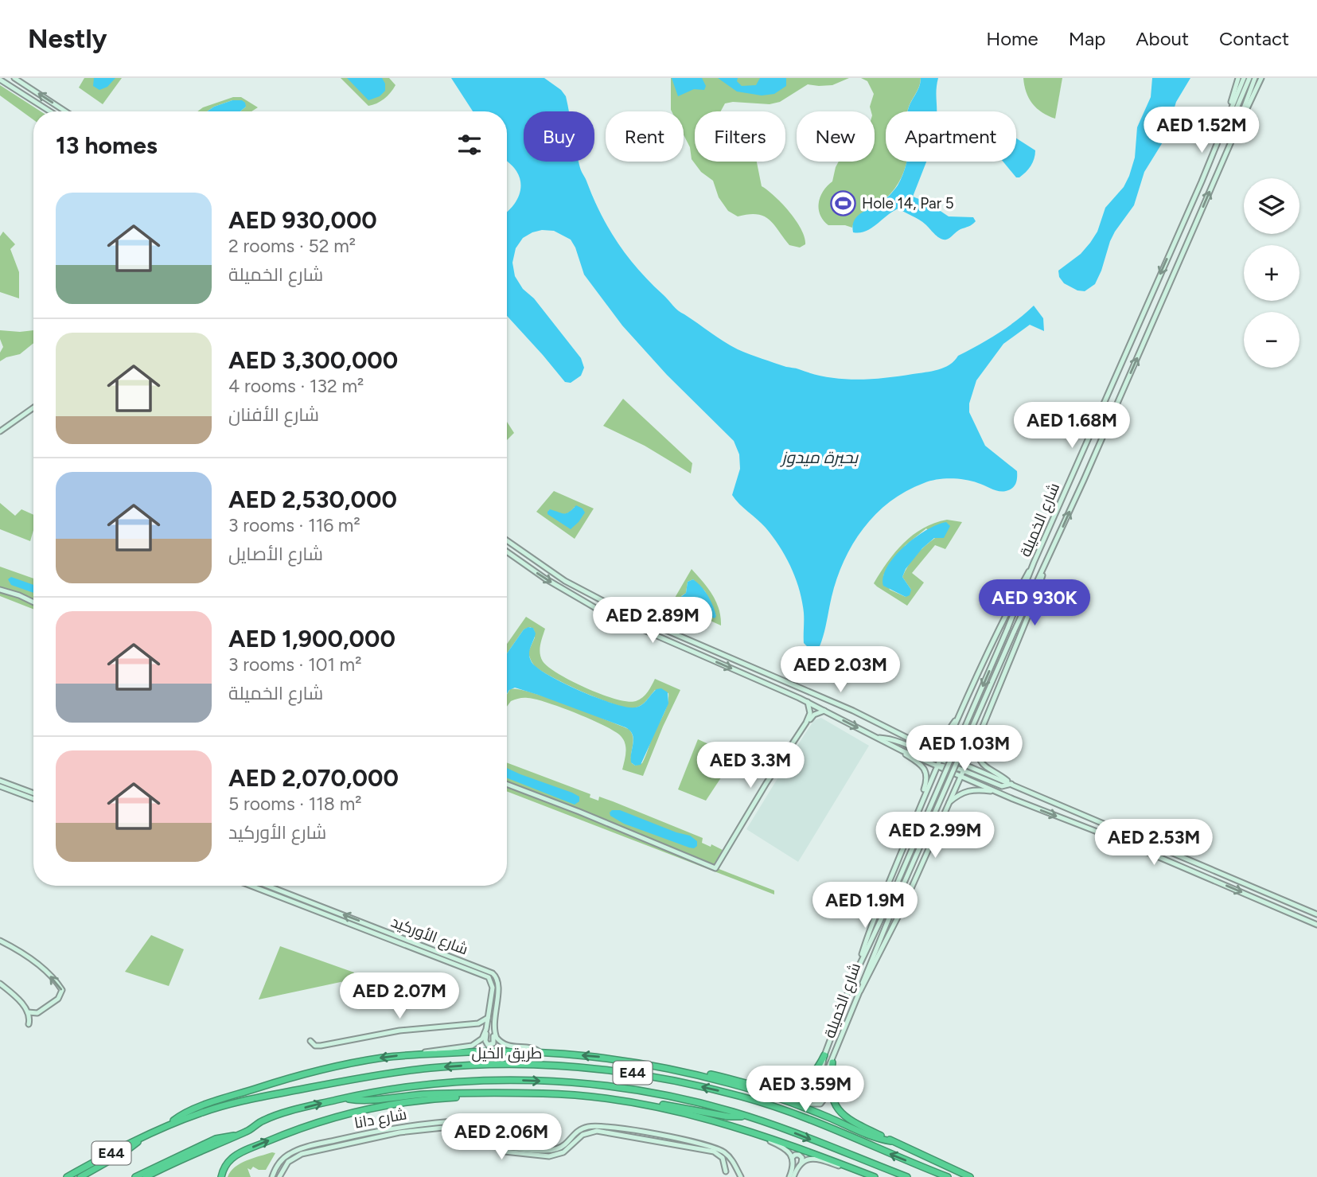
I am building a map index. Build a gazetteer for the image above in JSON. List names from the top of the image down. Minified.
{"streets":{"highway":["طريق الخيل","E44"],"main road":["شارع الخميلة","شارع الأوركيد","شارع دانا"]},"water":["بحيرة ميدوز"],"places":{"sports":["Hole 14, Par 5"]},"page":{"header":"Nestly","nav":["Home","Map","About","Contact"],"price":["AED 1.52M","AED 1.68M","AED 930K","AED 2.89M","AED 2.03M","AED 1.03M","AED 3.3M","AED 2.99M","AED 2.53M","AED 1.9M","AED 2.07M","AED 3.59M","AED 2.06M"],"chip":["Buy","Rent","Filters","New","Apartment"],"heading":"13 homes","map_buttons":["+","−"],"list":[{"name":"AED 930,000","note":"2 rooms · 52 m² · شارع الخميلة"},{"name":"AED 3,300,000","note":"4 rooms · 132 m² · شارع الأفنان"},{"name":"AED 2,530,000","note":"3 rooms · 116 m² · شارع الأصايل"},{"name":"AED 1,900,000","note":"3 rooms · 101 m² · شارع الخميلة"},{"name":"AED 2,070,000","note":"5 rooms · 118 m² · شارع الأوركيد"}]}}
